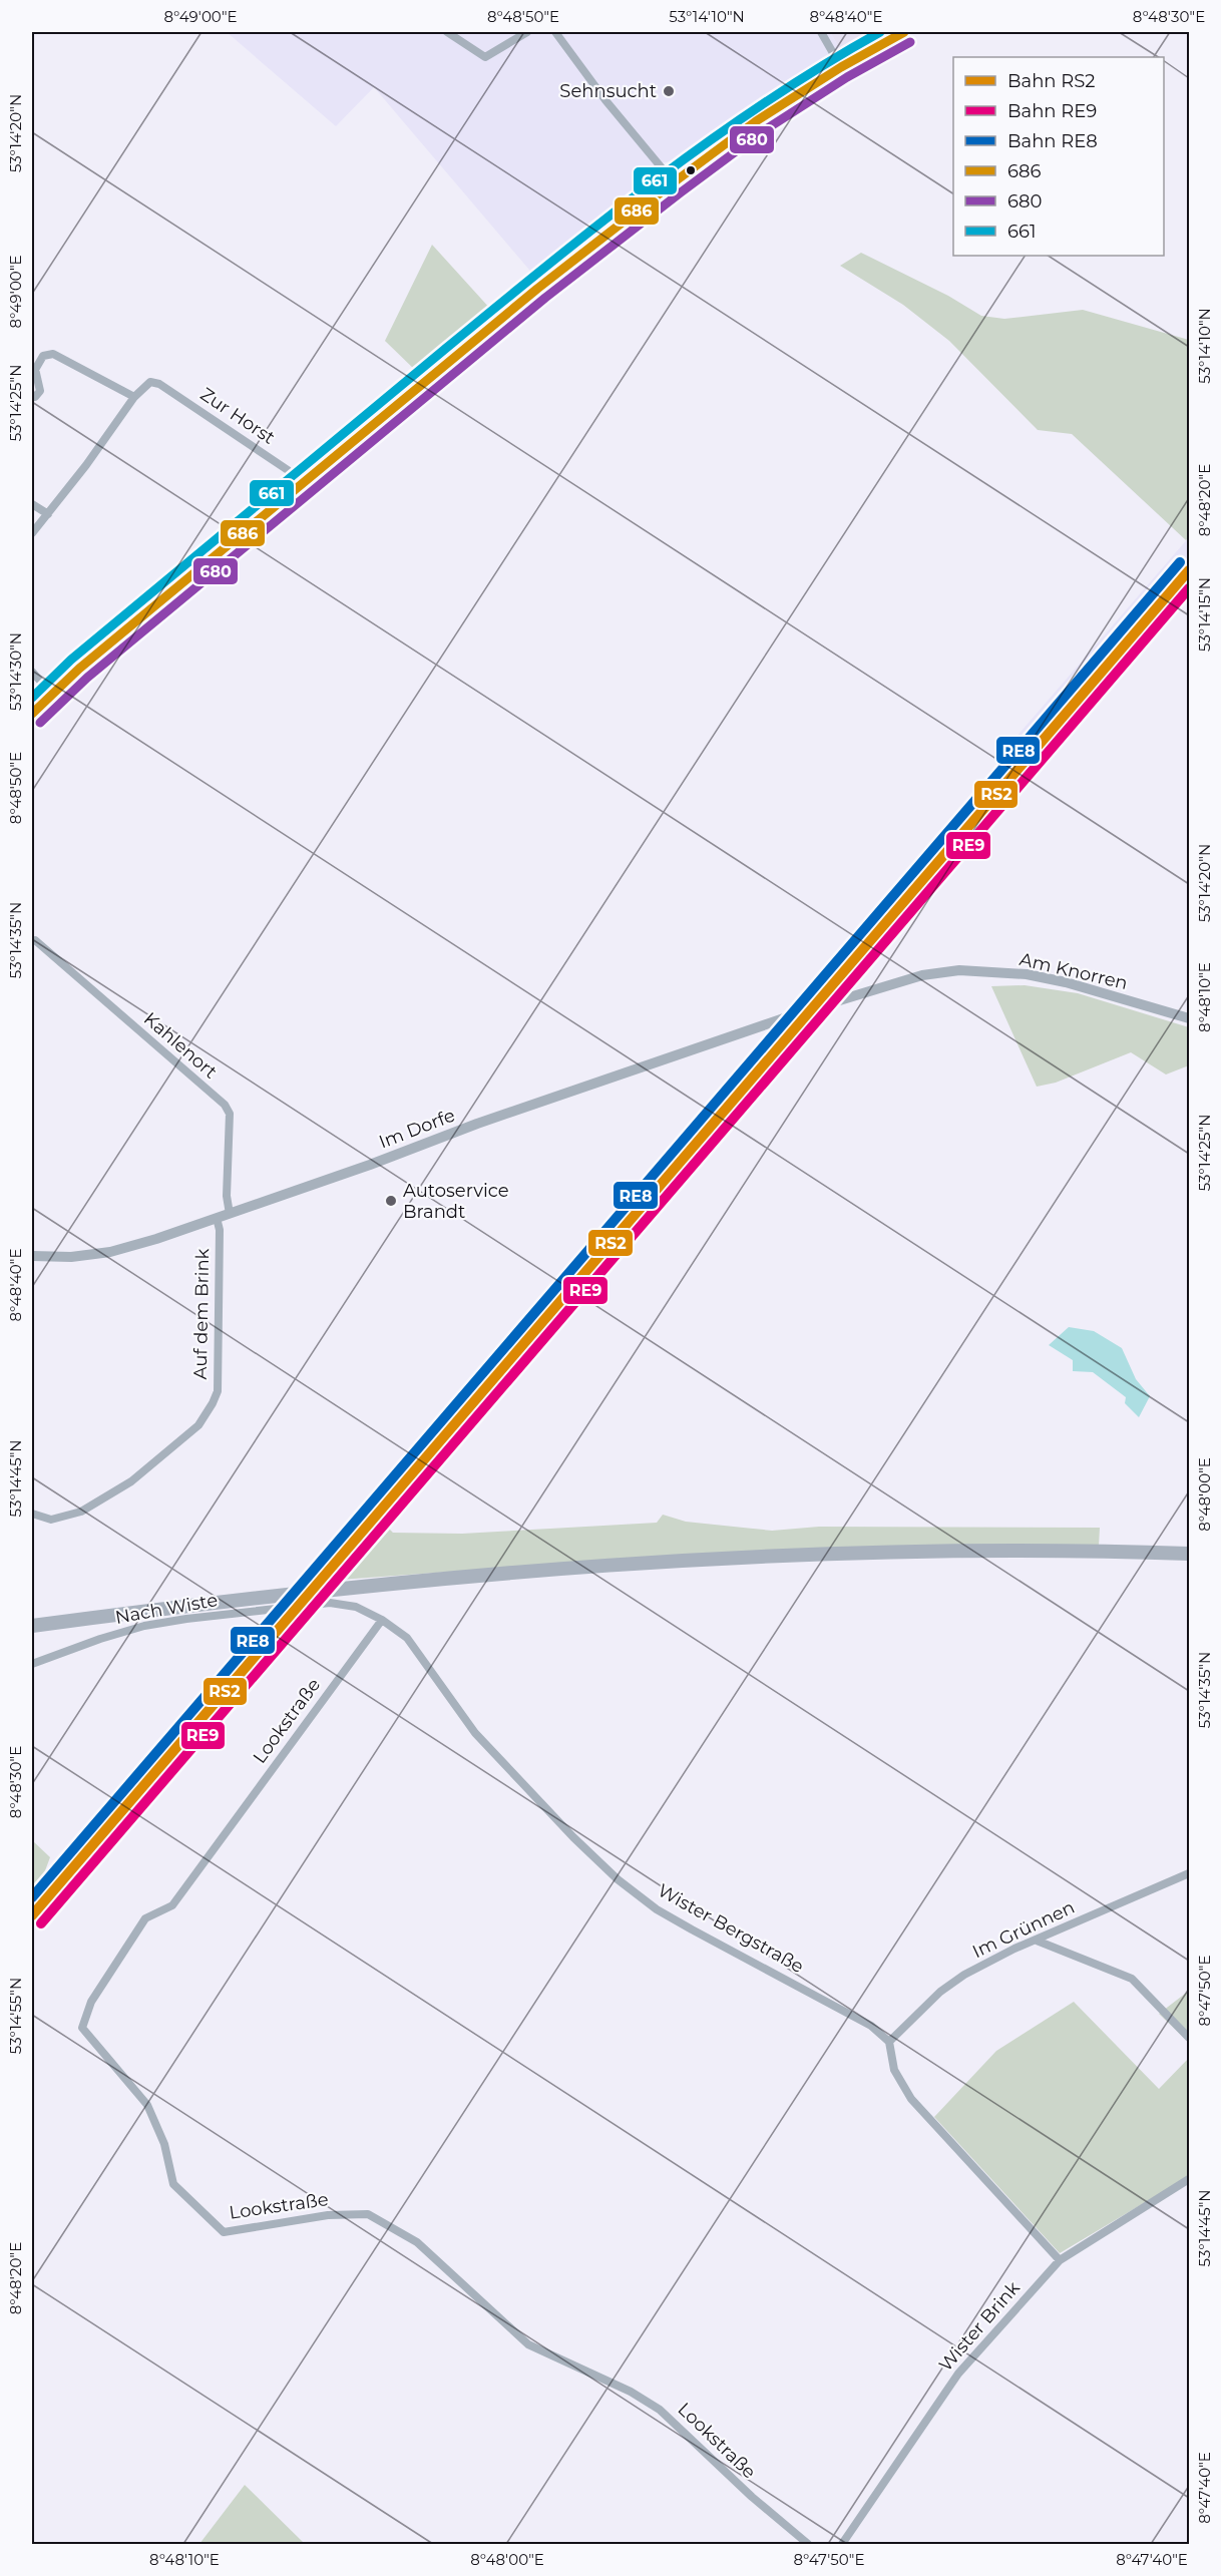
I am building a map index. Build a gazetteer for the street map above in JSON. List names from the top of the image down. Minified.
{"streets":{"street":["Zur Horst","Am Knorren","Kahlenort","Im Dorfe","Auf dem Brink","Nach Wiste","Lookstraße","Wister Bergstraße","Im Grünnen","Wister Brink"]},"crossings":[["Am Knorren","Im Dorfe"],["Kahlenort","Im Dorfe"],["Im Dorfe","Auf dem Brink"],["Nach Wiste","Wister Bergstraße"],["Lookstraße","Wister Bergstraße"],["Wister Bergstraße","Im Grünnen"]],"places":["Sehnsucht","Autoservice Brandt"],"lines":["transit line 686","transit line 661","transit line 680","rail line RE8","rail line RS2","rail line RE9"],"legend":["Bahn RS2","Bahn RE9","Bahn RE8","686","680","661"],"coordinates":["8°49'00\"E","8°48'50\"E","53°14'10\"N","8°48'40\"E","8°48'30\"E","53°14'20\"N","53°14'25\"N","8°48'20\"E","53°14'15\"N","53°14'30\"N","53°14'35\"N","8°48'10\"E","53°14'45\"N","8°48'00\"E","8°47'50\"E","53°14'55\"N","8°47'40\"E"]}
